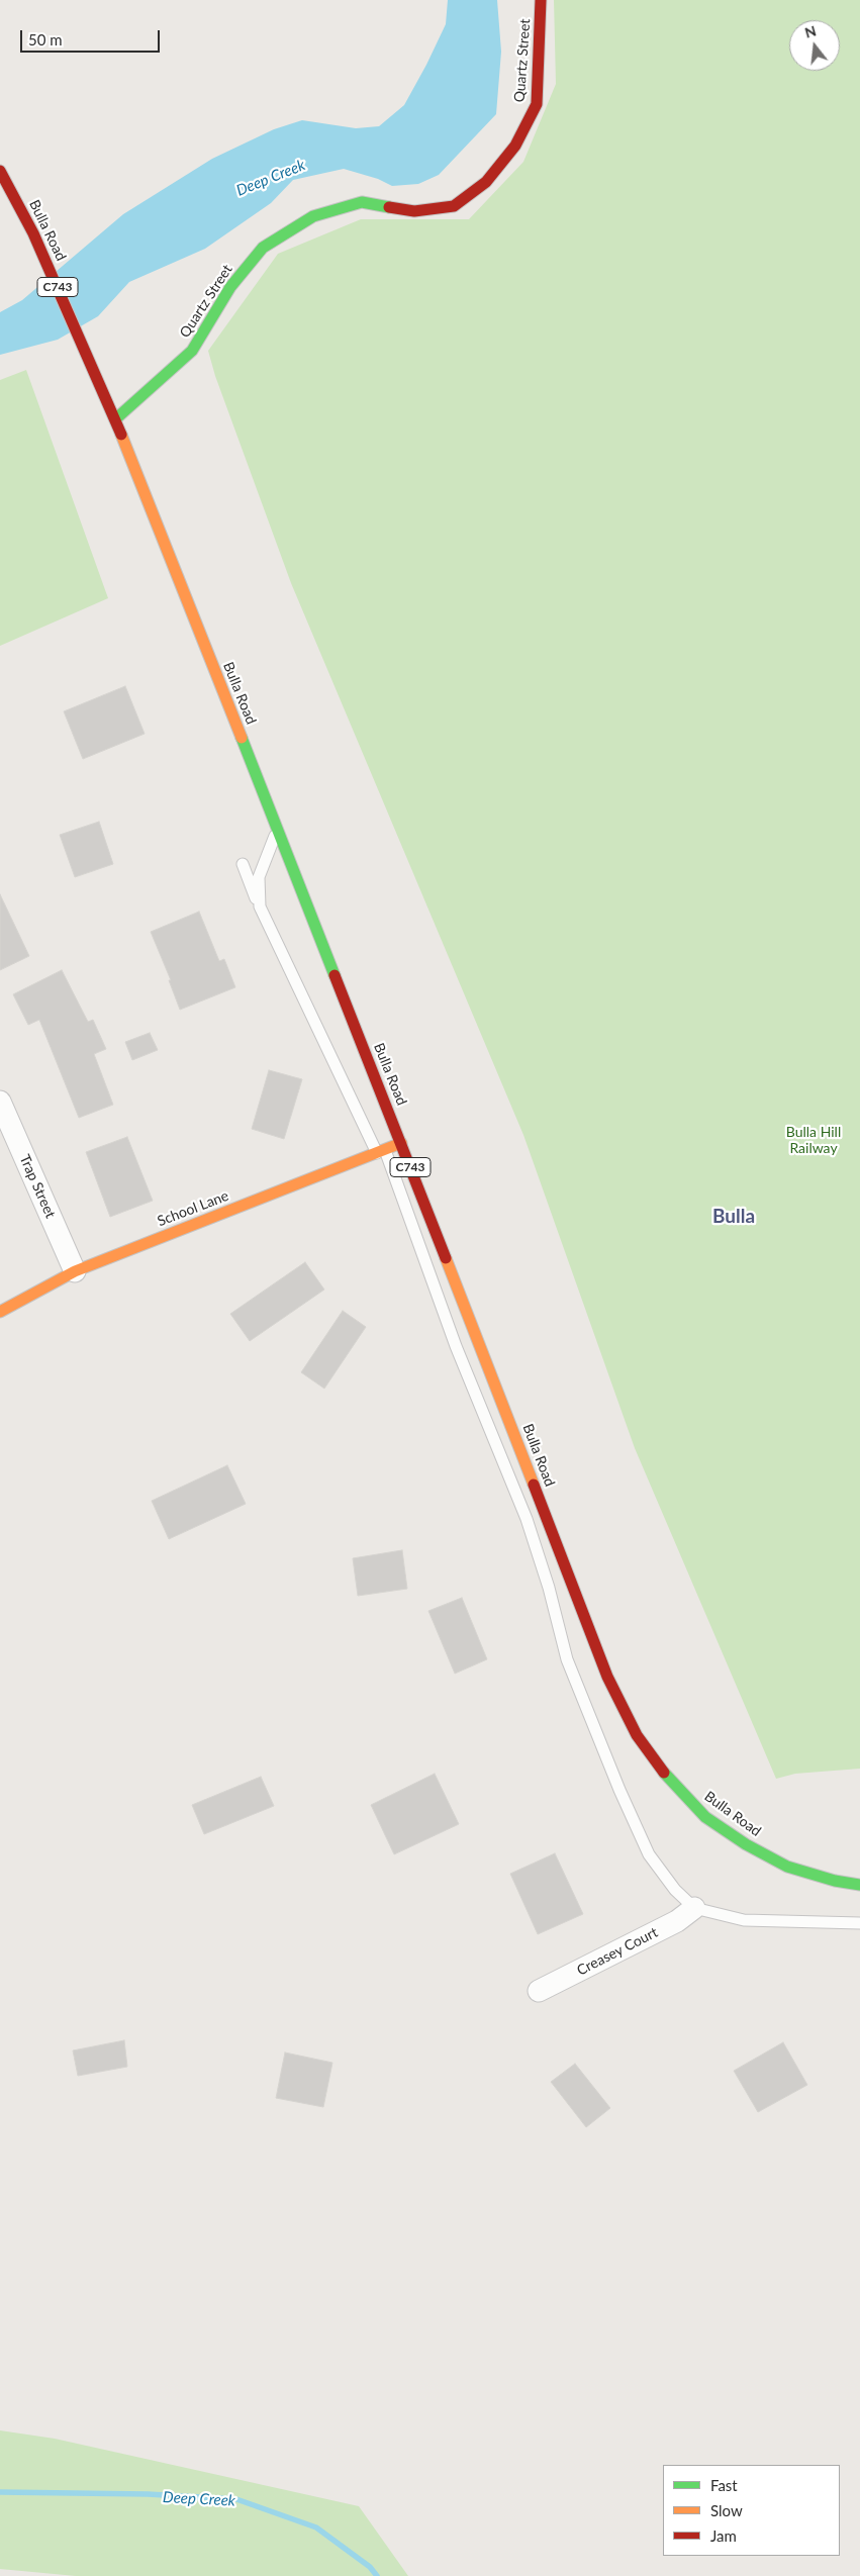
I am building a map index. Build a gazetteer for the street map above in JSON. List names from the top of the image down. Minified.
{"streets":{"main road":["Quartz Street","Bulla Road","C743","School Lane"],"street":["Trap Street","Creasey Court"]},"crossings":[["Quartz Street","Bulla Road"],["Bulla Road","School Lane"],["Trap Street","School Lane"]],"districts":["Bulla"],"water":["Deep Creek"],"parks":["Bulla Hill Railway"],"legend":["Fast","Slow","Jam"],"scale_bar":"50 m","north":"top"}
